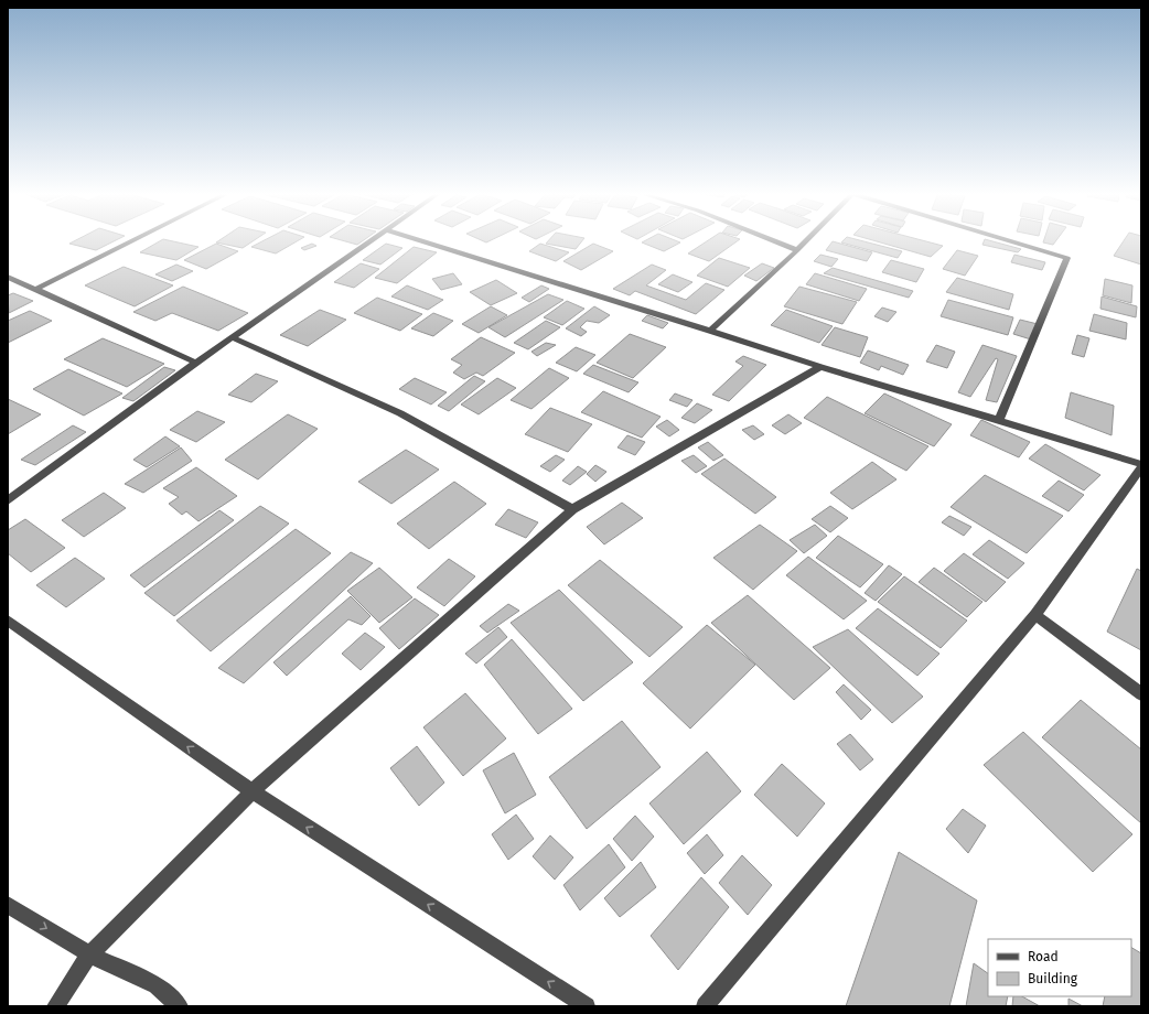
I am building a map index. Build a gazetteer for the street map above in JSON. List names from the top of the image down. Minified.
{"legend":["Road","Building"]}
